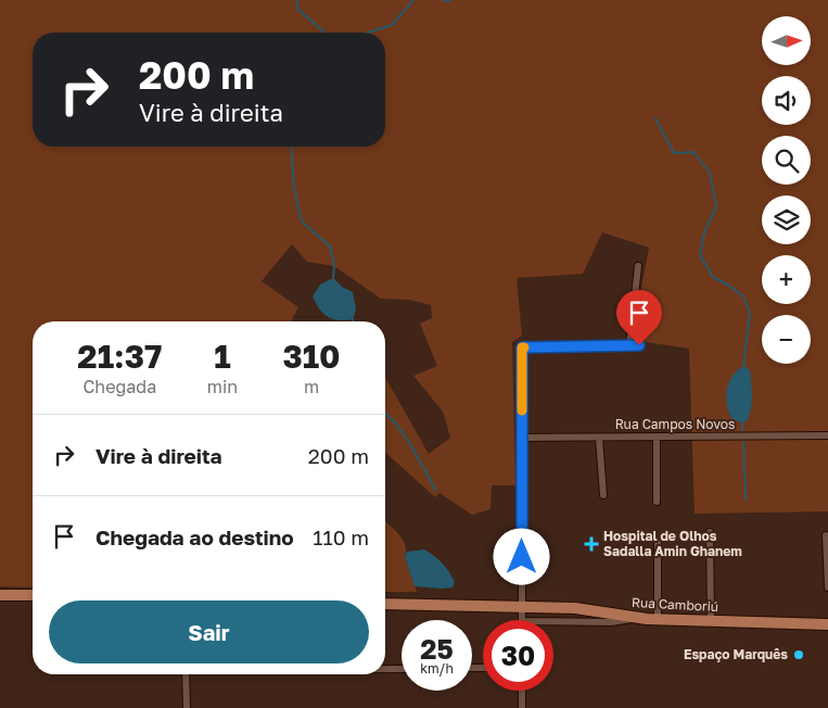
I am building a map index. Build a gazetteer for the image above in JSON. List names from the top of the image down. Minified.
{"streets":{"main road":["Rua Camboriú"],"street":["Rua Campos Novos"]},"places":{"health":["Hospital de Olhos Sadalla Amin Ghanem"],"other":["Espaço Marquês"]},"north":"right","page":{"map_buttons":["+","−"],"turn":["200 m","Vire à direita"],"eta":["21:37","Chegada","1","min","310","m"],"list":[{"name":"Vire à direita","value":"200 m"},{"name":"Chegada ao destino","value":"110 m"}],"buttons":"Sair","speed":"25 km/h","limit":"30"}}
